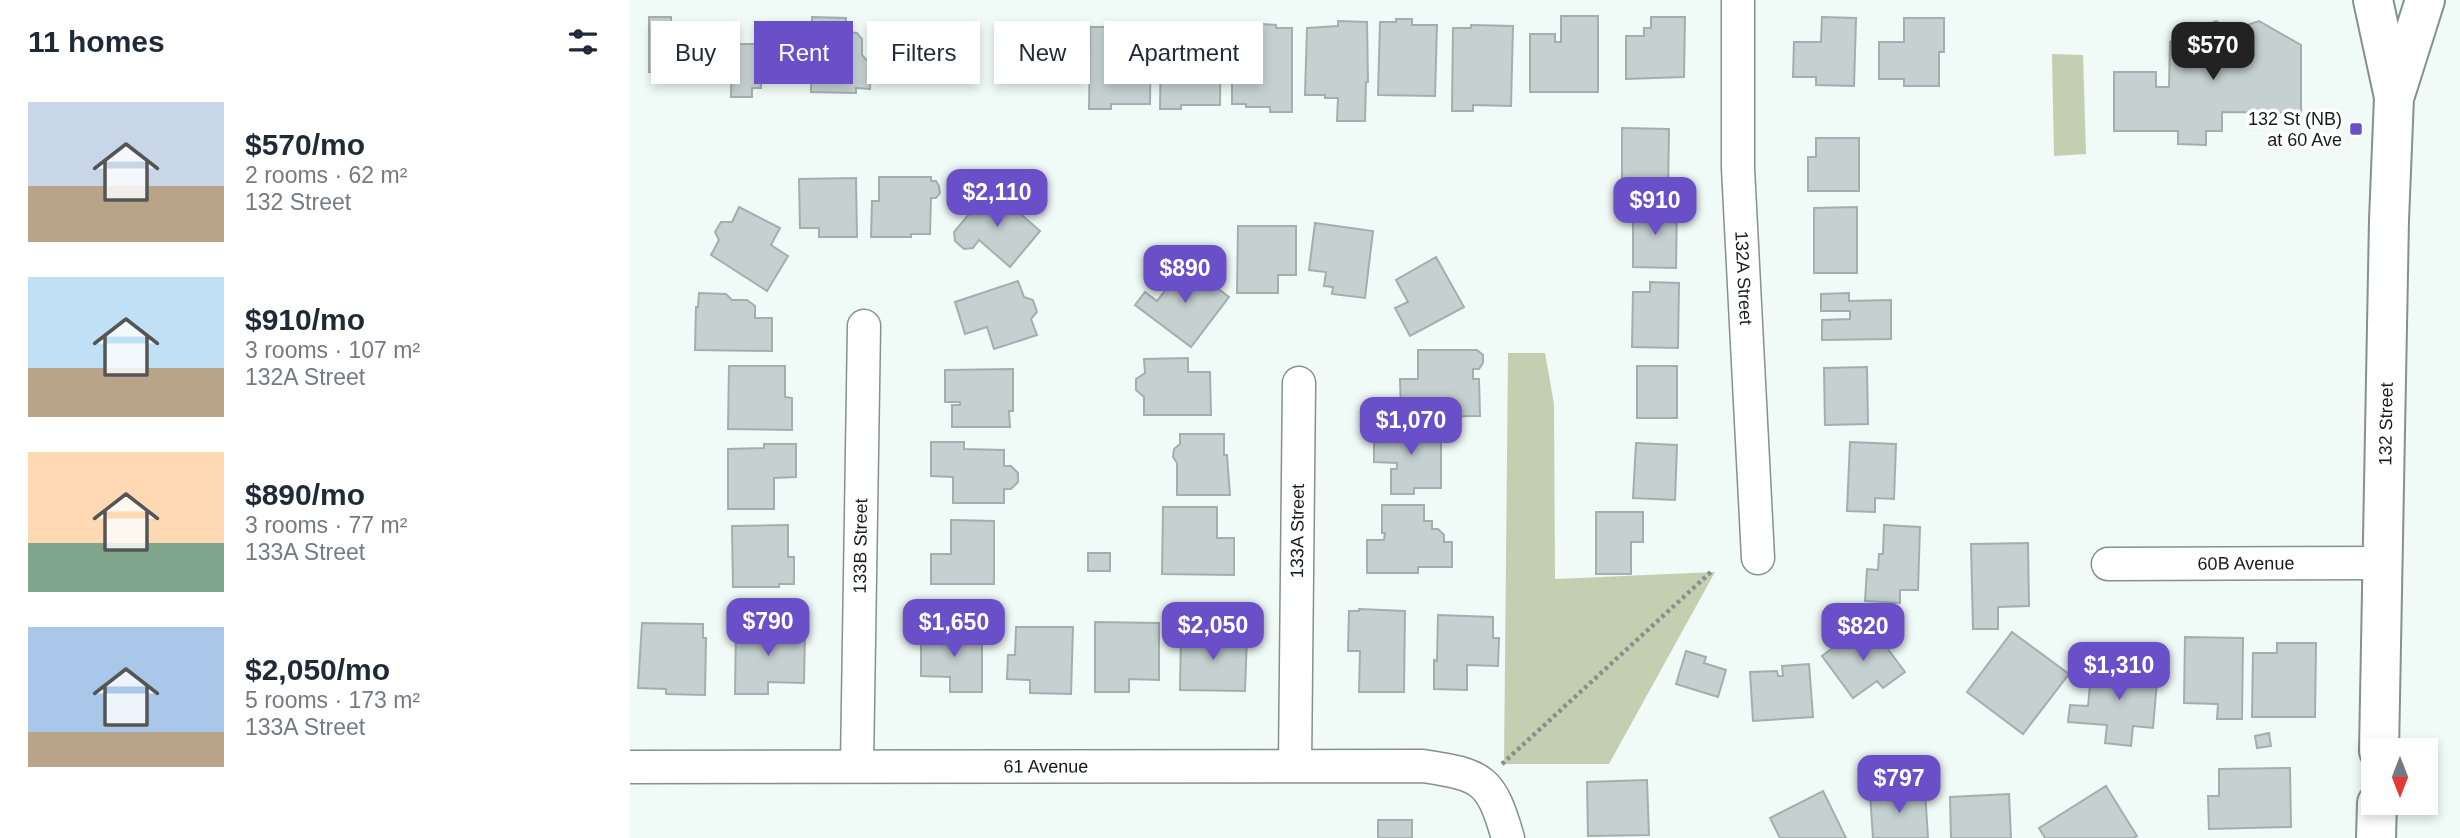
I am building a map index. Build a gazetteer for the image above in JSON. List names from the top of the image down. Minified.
{"streets":{"main road":["132 Street"],"street":["132A Street","133A Street","133B Street","60B Avenue","61 Avenue"]},"crossings":[["132 Street","60B Avenue"],["133A Street","61 Avenue"],["133B Street","61 Avenue"]],"places":{"transit":["132 St (NB) at 60 Ave"]},"north":"bottom","page":{"heading":"11 homes","chip":["Buy","Rent","Filters","New","Apartment"],"price":["$570","$2,110","$910","$890","$1,070","$790","$1,650","$2,050","$820","$1,310","$797"],"list":[{"name":"$570/mo","note":"2 rooms · 62 m² · 132 Street"},{"name":"$910/mo","note":"3 rooms · 107 m² · 132A Street"},{"name":"$890/mo","note":"3 rooms · 77 m² · 133A Street"},{"name":"$2,050/mo","note":"5 rooms · 173 m² · 133A Street"}]}}
